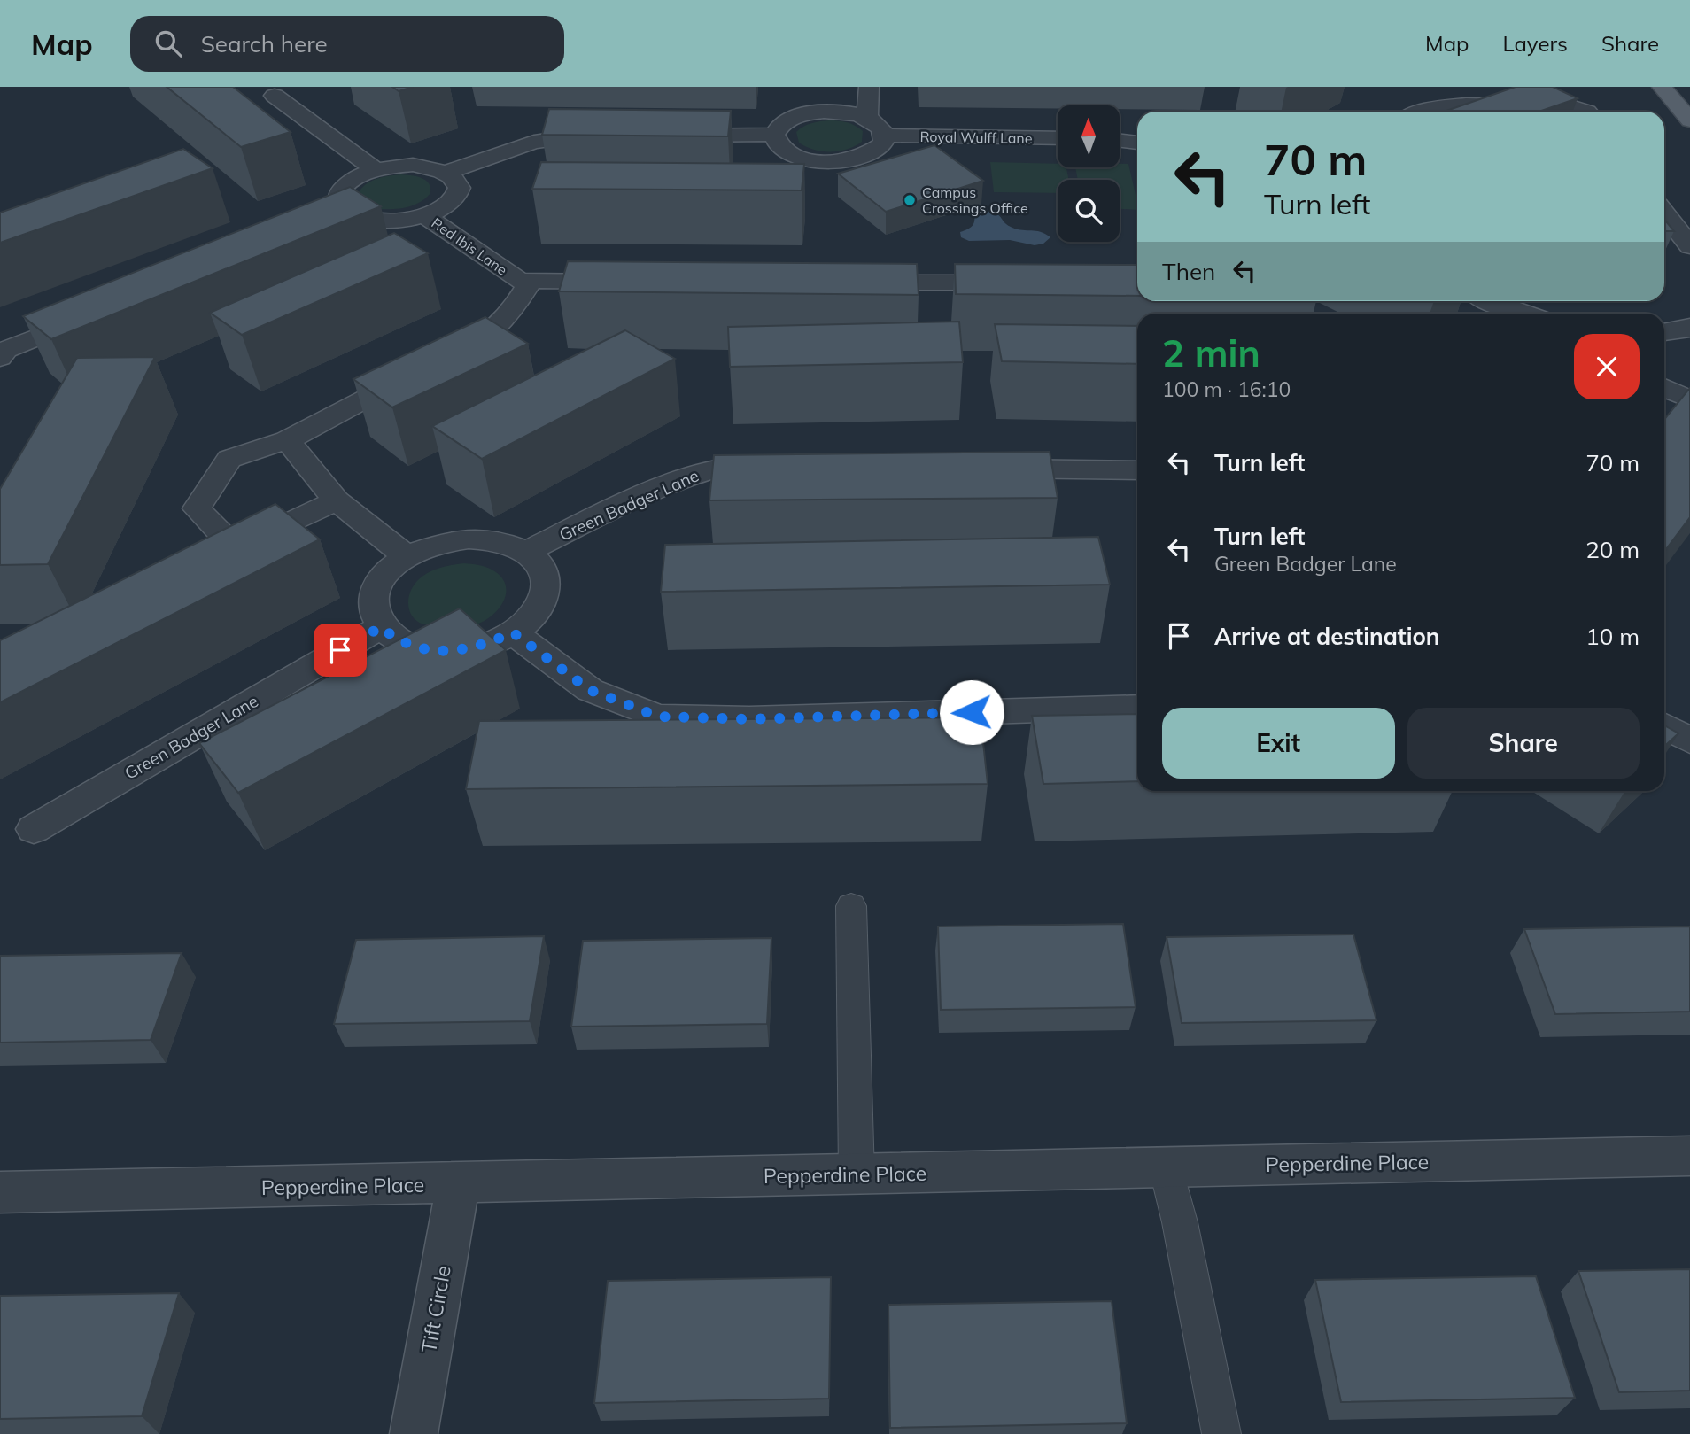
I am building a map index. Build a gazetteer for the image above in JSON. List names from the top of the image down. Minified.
{"streets":{"street":["Royal Wulff Lane","Red Ibis Lane","Green Badger Lane","Pepperdine Place","Tift Circle"]},"crossings":[["Pepperdine Place","Tift Circle"]],"places":["Campus Crossings Office"],"north":"top","page":{"header":"Map","search":"Search here","nav":["Map","Layers","Share"],"turn":["70 m","Turn left"],"then":"Then","heading":["2 min","100 m · 16:10"],"list":[{"name":"Turn left","value":"70 m"},{"name":"Turn left","note":"Green Badger Lane","value":"20 m"},{"name":"Arrive at destination","value":"10 m"}],"buttons":["Exit","Share"]}}
